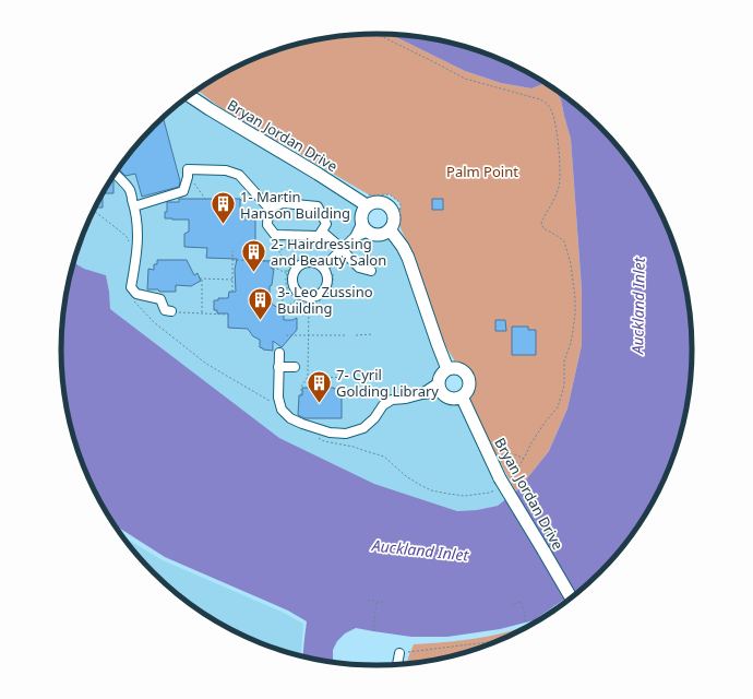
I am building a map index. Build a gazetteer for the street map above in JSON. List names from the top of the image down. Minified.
{"streets":{"main road":["Bryan Jordan Drive"]},"water":["Auckland Inlet"],"parks":["Palm Point"],"places":{"building":["1- Martin Hanson Building","2- Hairdressing and Beauty Salon","3- Leo Zussino Building","7- Cyril Golding Library"]}}
